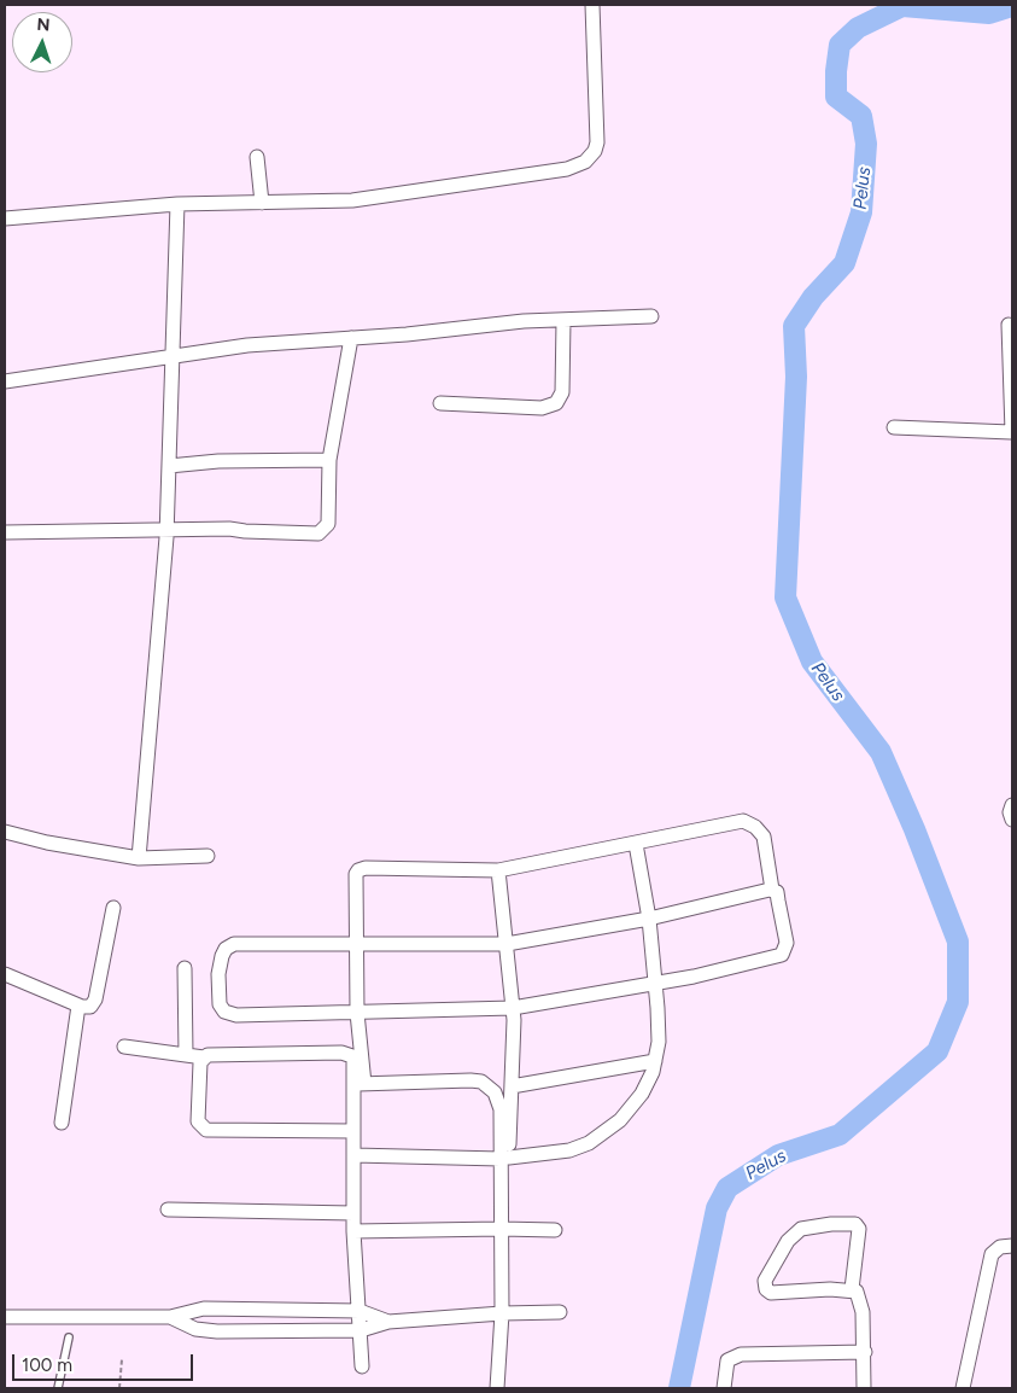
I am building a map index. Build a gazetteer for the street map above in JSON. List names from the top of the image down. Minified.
{"water":["Pelus"],"scale_bar":"100 m","north":"top"}
